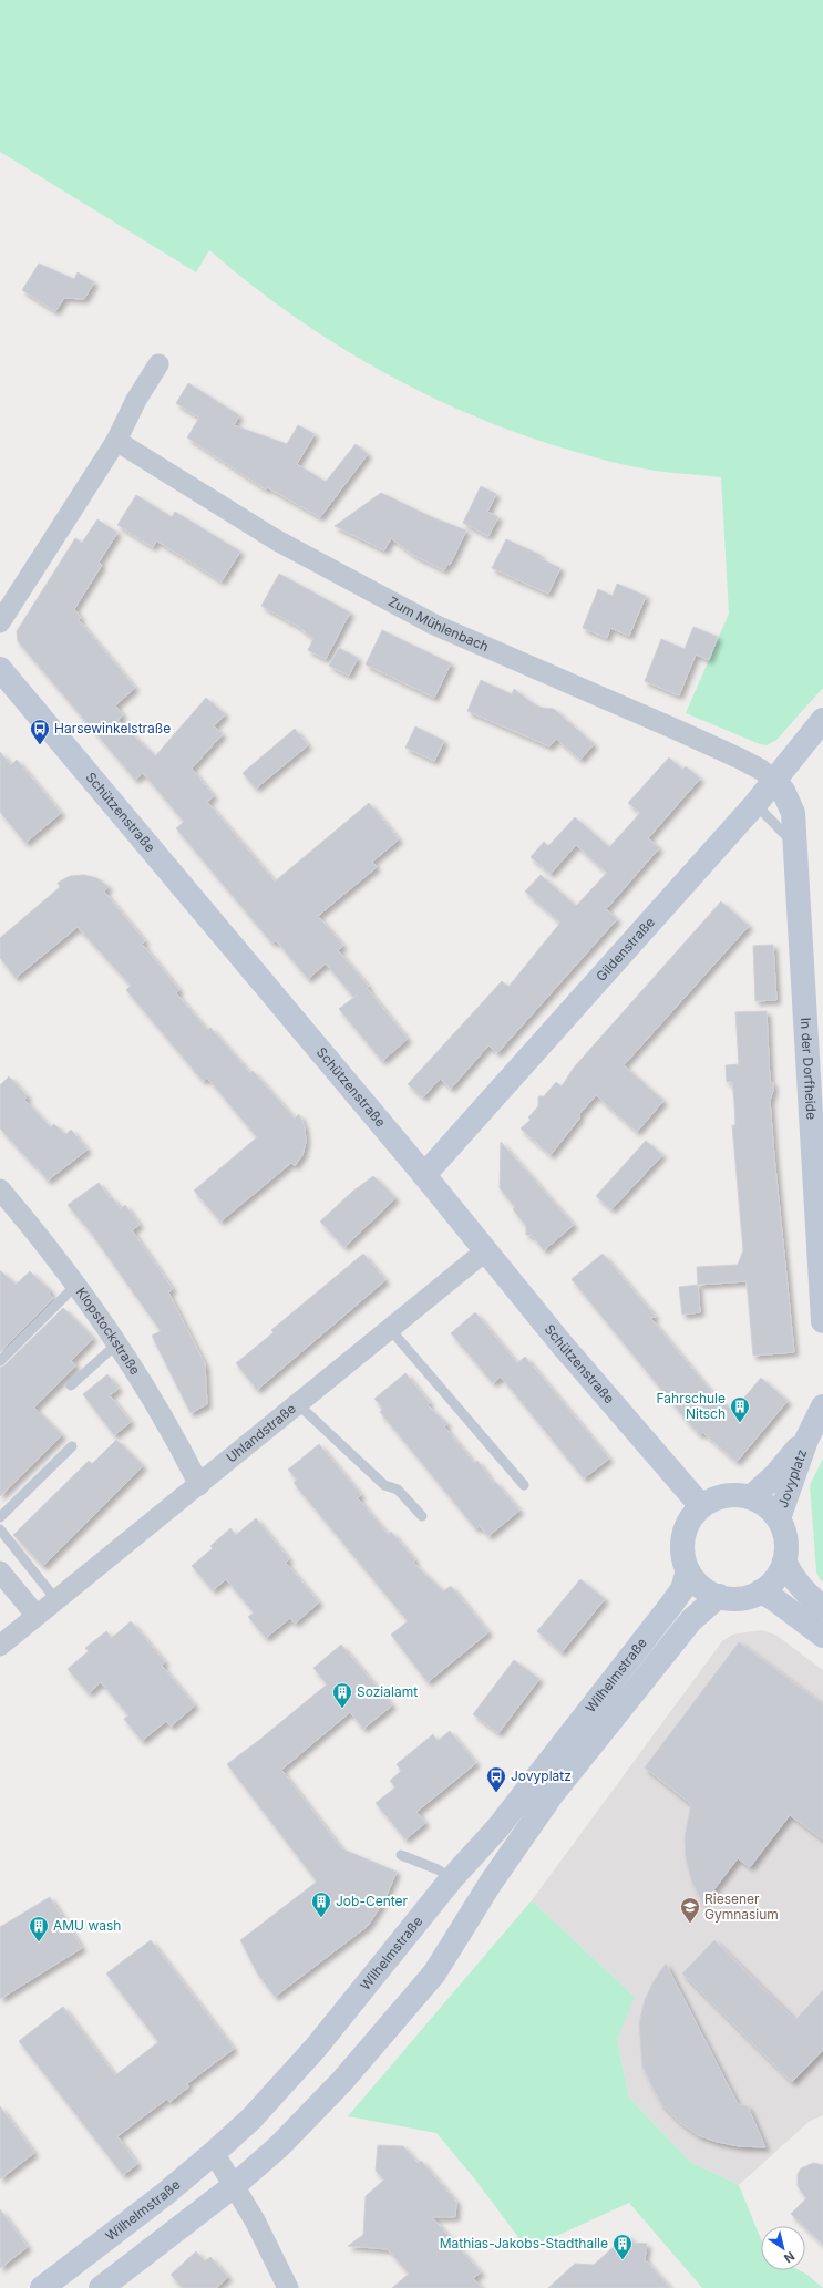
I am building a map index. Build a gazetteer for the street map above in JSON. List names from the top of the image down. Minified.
{"streets":{"main road":["Schützenstraße","Gildenstraße","In der Dorfheide","Jovyplatz","Wilhelmstraße"],"street":["Zum Mühlenbach","Klopstockstraße","Uhlandstraße"]},"crossings":[["Zum Mühlenbach","Gildenstraße"],["Zum Mühlenbach","In der Dorfheide"],["Schützenstraße","Gildenstraße"],["Schützenstraße","Uhlandstraße"],["Schützenstraße","Jovyplatz"],["Schützenstraße","Wilhelmstraße"],["Gildenstraße","In der Dorfheide"],["Klopstockstraße","Uhlandstraße"],["Jovyplatz","Wilhelmstraße"]],"places":{"bus stop":["Harsewinkelstraße","Jovyplatz"],"building":["Fahrschule Nitsch","Sozialamt","Job-Center","AMU wash","Mathias-Jakobs-Stadthalle"],"school or university":["Riesener Gymnasium"]},"north":"bottom right"}
